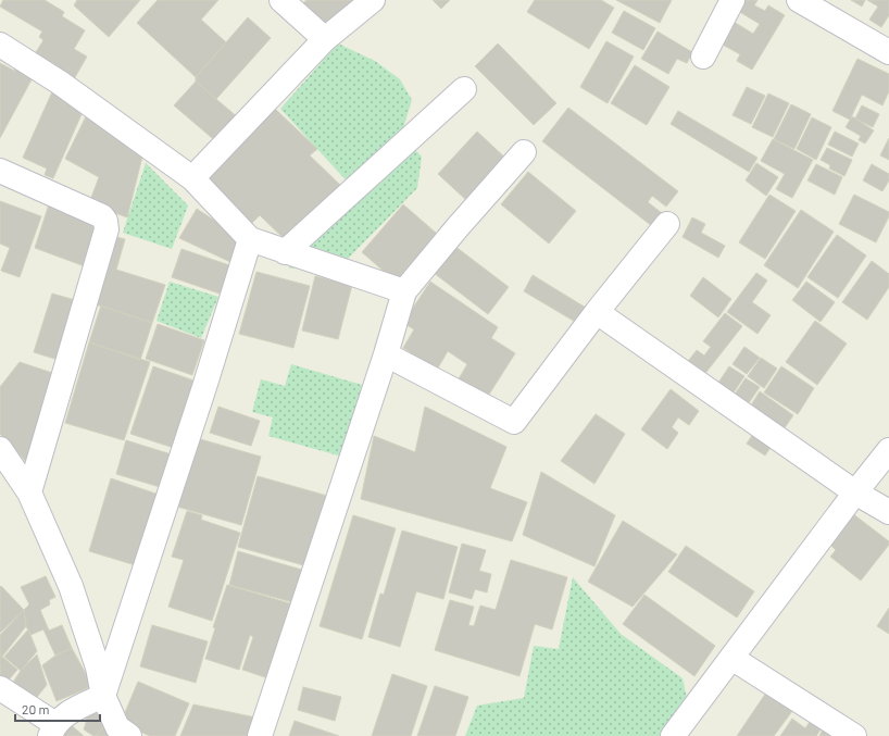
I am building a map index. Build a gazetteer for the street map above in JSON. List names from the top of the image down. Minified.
{"scale_bar":"20 m"}
